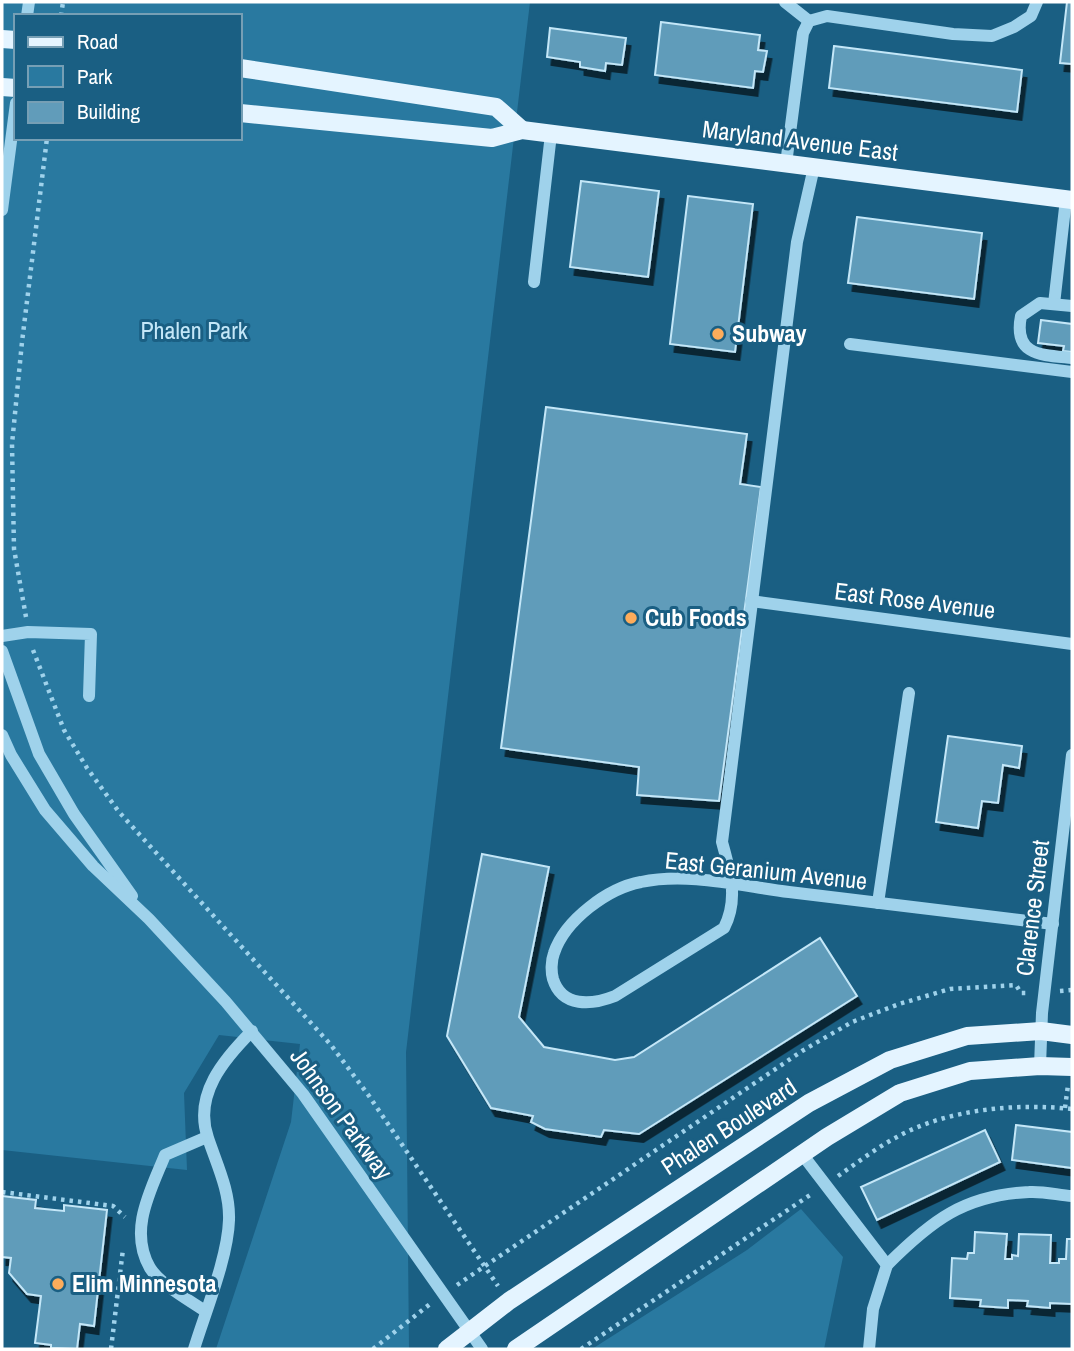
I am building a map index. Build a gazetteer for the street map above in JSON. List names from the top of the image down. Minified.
{"streets":{"main road":["Maryland Avenue East","Phalen Boulevard"],"street":["East Rose Avenue","East Geranium Avenue","Clarence Street","Johnson Parkway"]},"crossings":[["East Geranium Avenue","Clarence Street"],["Clarence Street","Phalen Boulevard"],["Johnson Parkway","Phalen Boulevard"]],"parks":["Phalen Park"],"places":["Subway","Cub Foods","Elim Minnesota"],"legend":["Road","Park","Building"]}
